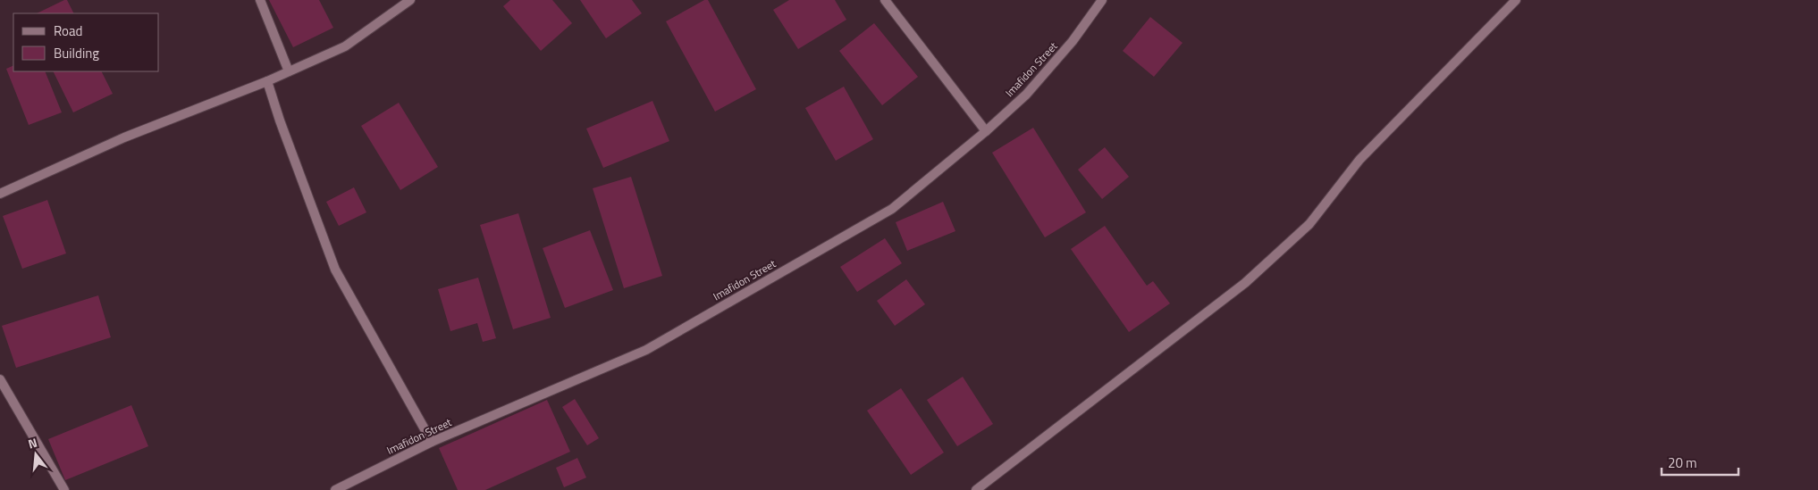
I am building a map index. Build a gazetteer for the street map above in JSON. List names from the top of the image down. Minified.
{"streets":{"street":["Imafidon Street"]},"legend":["Road","Building"],"scale_bar":"20 m","north":"top"}
